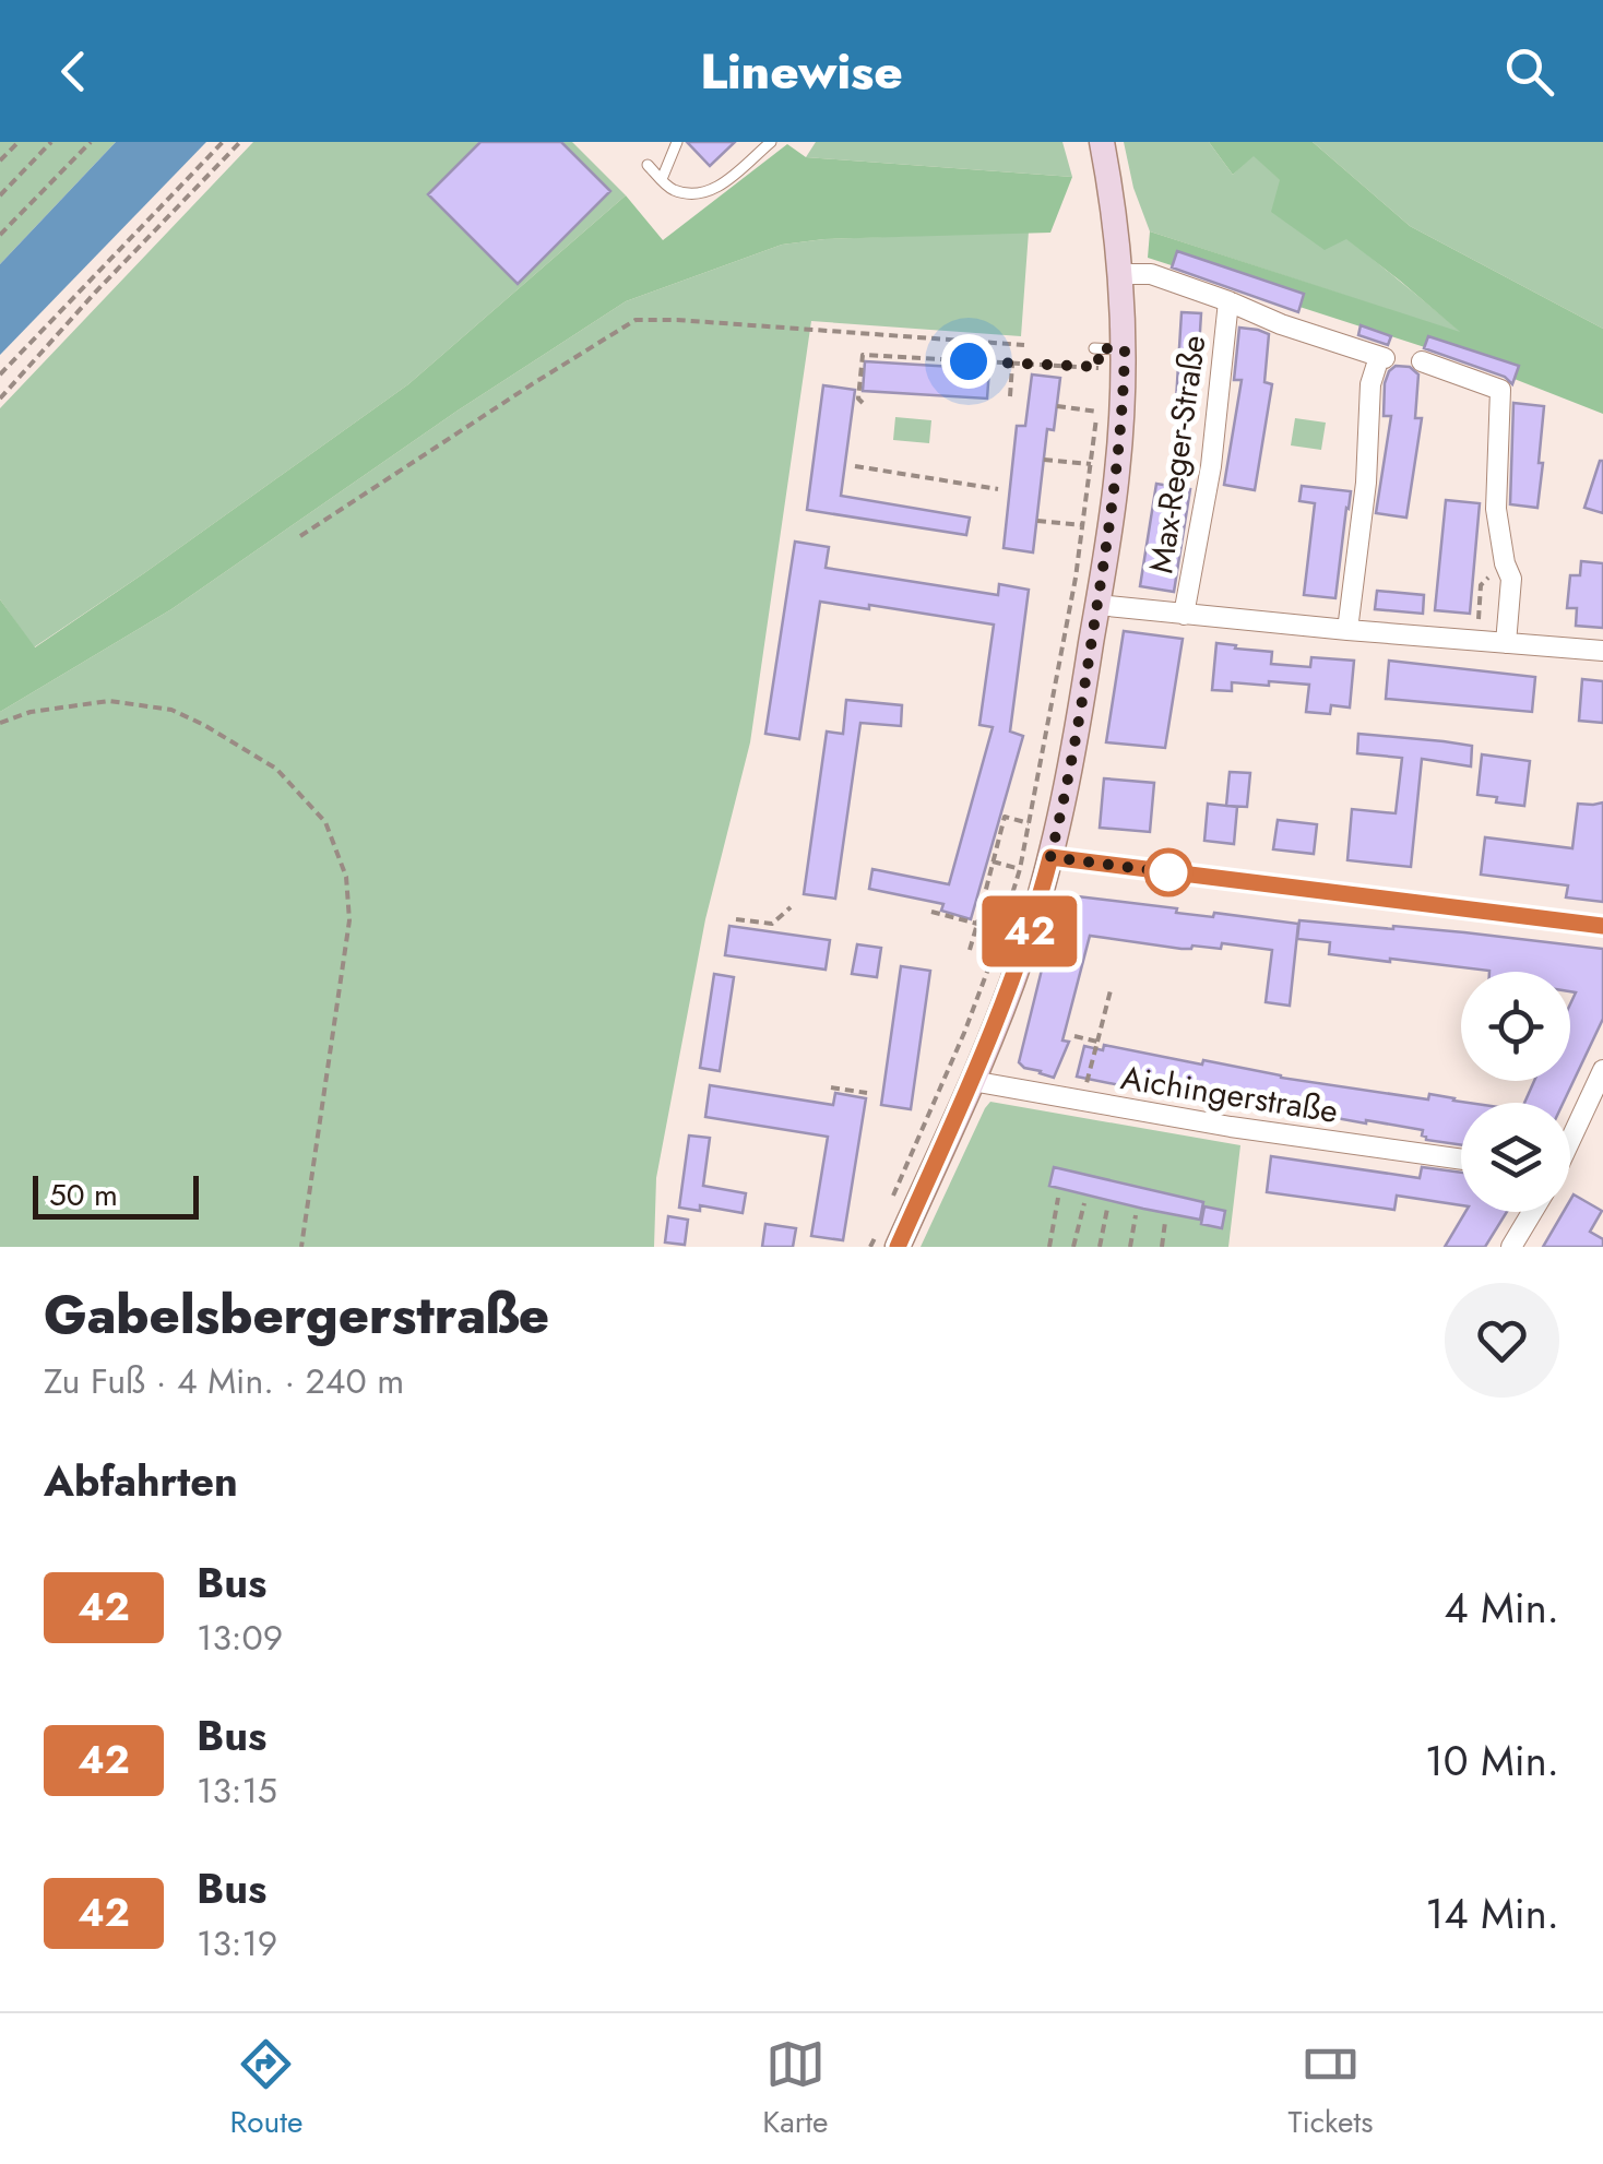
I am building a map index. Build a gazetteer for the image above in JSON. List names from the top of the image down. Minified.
{"streets":{"street":["Max-Reger-Straße","Aichingerstraße"]},"lines":["bus line 42"],"scale_bar":"50 m","page":{"header":"Linewise","on_map":"42","scale":"50 m","heading":[["Gabelsbergerstraße","Zu Fuß · 4 Min. · 240 m"],"Abfahrten"],"list":[{"mark":"42","name":"Bus","note":"13:09","value":"4 Min."},{"mark":"42","name":"Bus","note":"13:15","value":"10 Min."},{"mark":"42","name":"Bus","note":"13:19","value":"14 Min."}],"tabs":["Route","Karte","Tickets"]}}
